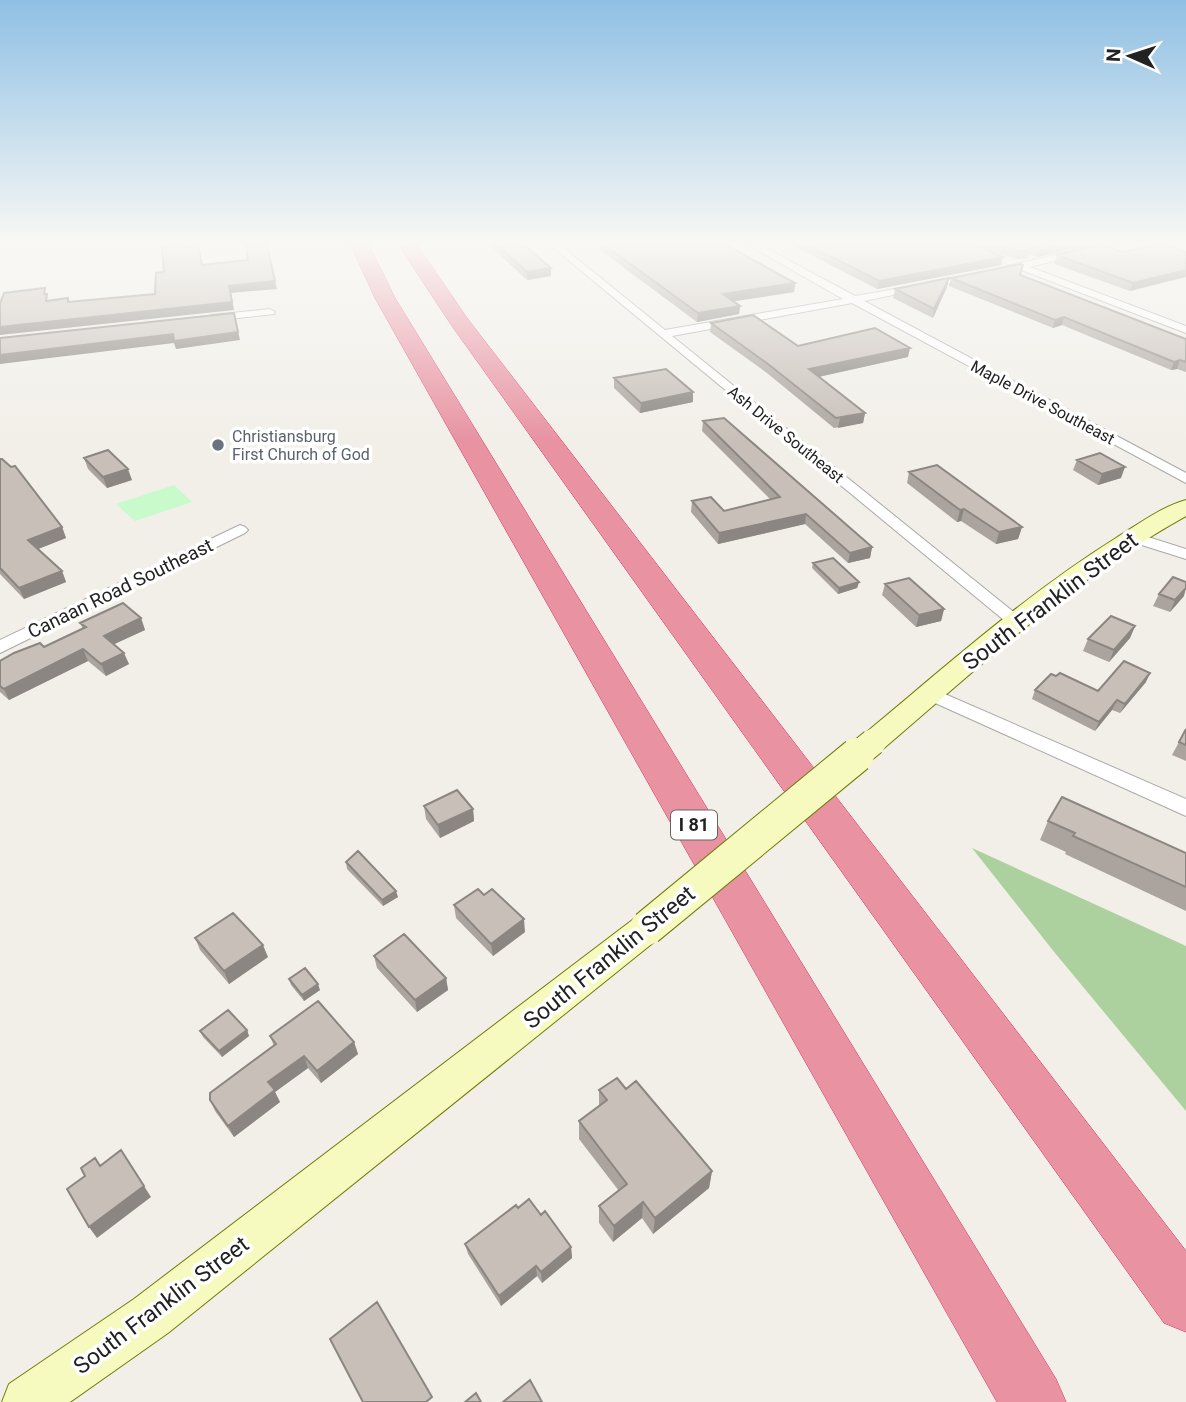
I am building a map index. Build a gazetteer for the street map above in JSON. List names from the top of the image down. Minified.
{"streets":{"highway":["I 81"],"main road":["South Franklin Street"],"street":["Maple Drive Southeast","Ash Drive Southeast","Canaan Road Southeast"]},"crossings":[["Ash Drive Southeast","South Franklin Street"]],"places":["Christiansburg First Church of God"],"north":"left"}
